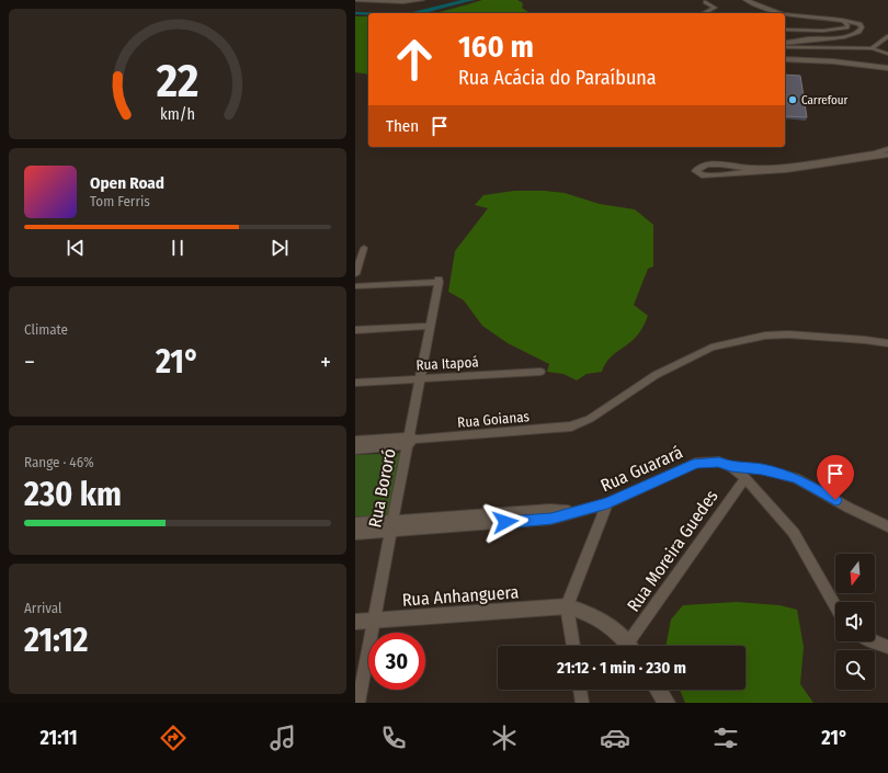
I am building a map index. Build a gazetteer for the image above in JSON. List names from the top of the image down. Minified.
{"streets":{"street":["Rua Itapoá","Rua Goianas","Rua Guarará","Rua Bororó","Rua Moreira Guedes","Rua Anhanguera"]},"crossings":[["Rua Itapoá","Rua Bororó"],["Rua Goianas","Rua Bororó"],["Rua Guarará","Rua Bororó"],["Rua Guarará","Rua Moreira Guedes"],["Rua Bororó","Rua Anhanguera"]],"places":["Carrefour"],"north":"bottom","page":{"turn":["160 m","Rua Acácia do Paraíbuna"],"then":"Then","song":["Open Road","Tom Ferris"],"tile":["Climate",["Range · 46%","230 km"],["Arrival","21:12"]],"heat":["−","21°","+"],"limit":"30","trip":"21:12 · 1 min · 230 m","tabs":["21:11","21°"],"gauge":["22","km/h"]}}
